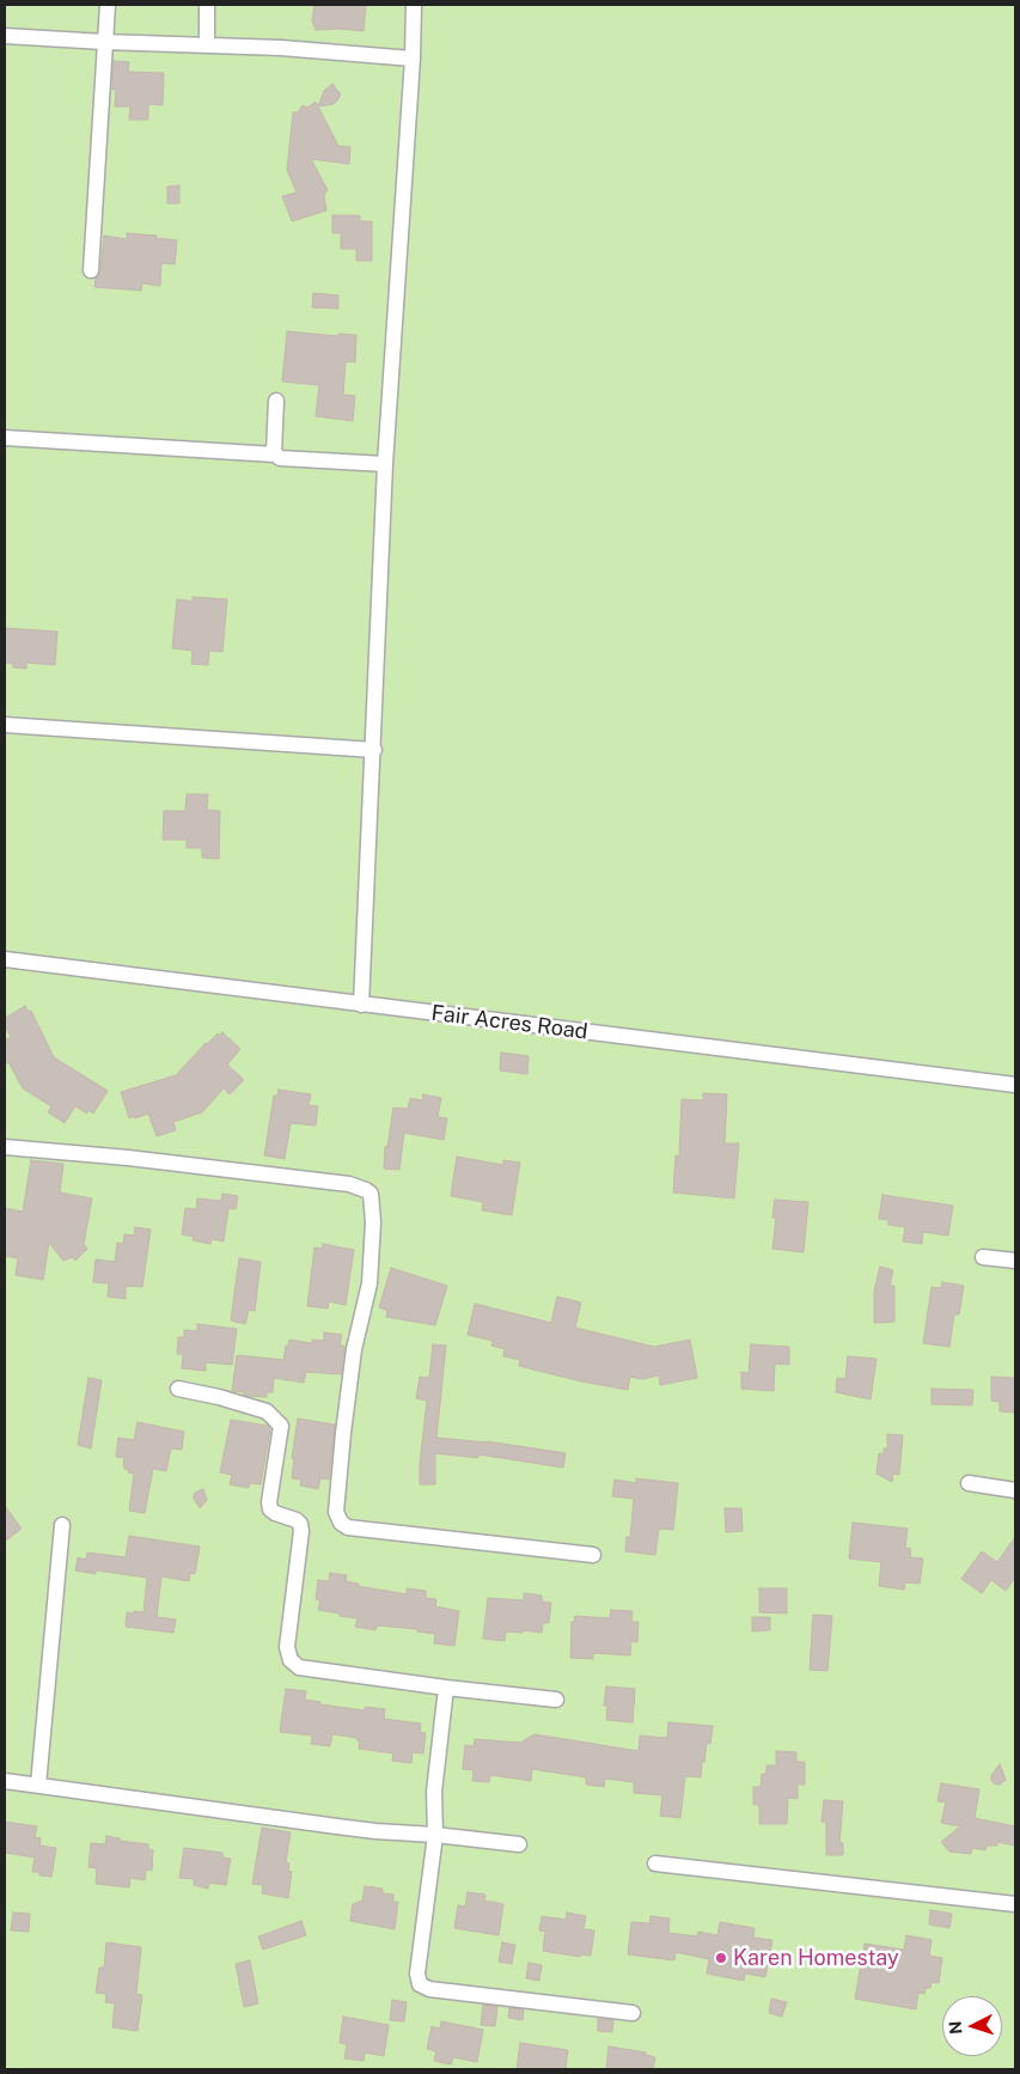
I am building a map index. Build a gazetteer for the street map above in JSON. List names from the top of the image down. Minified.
{"streets":{"street":["Fair Acres Road"]},"places":["Karen Homestay"],"north":"left"}
